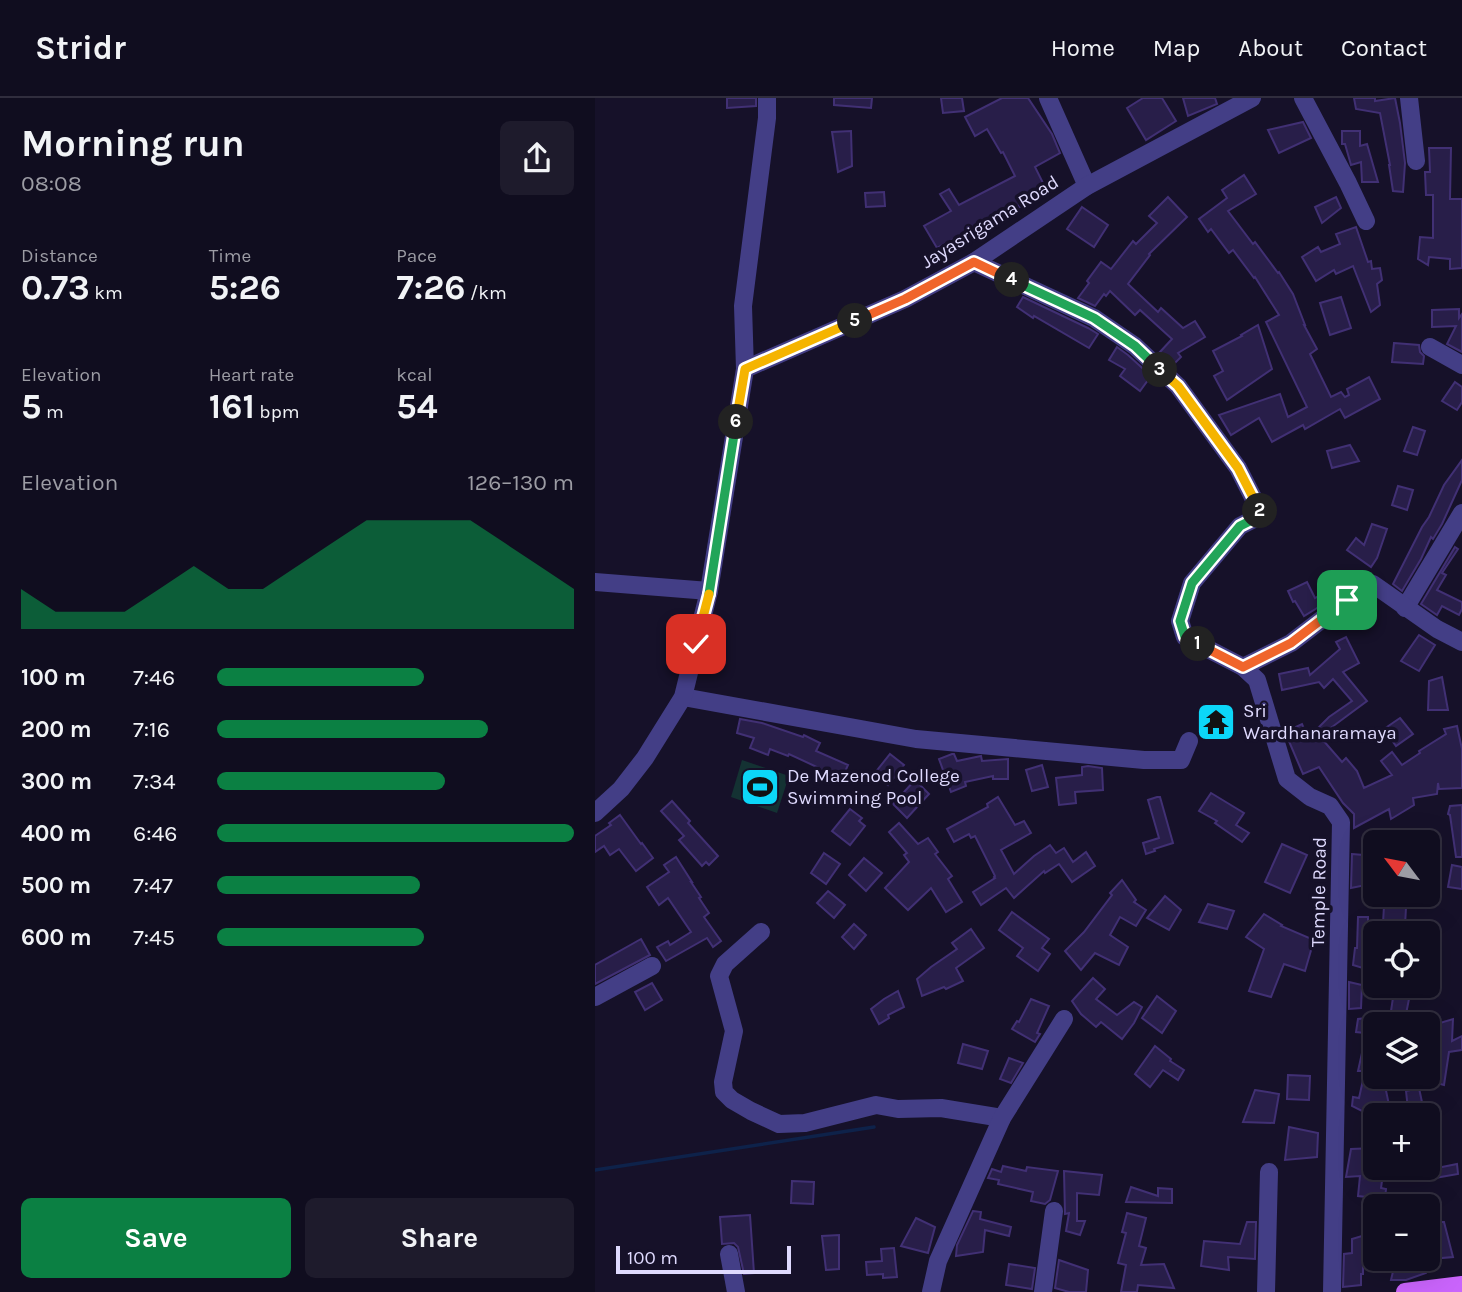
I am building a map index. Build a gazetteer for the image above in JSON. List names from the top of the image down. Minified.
{"streets":{"street":["Jayasrigama Road","Temple Road"]},"crossings":[["Jayasrigama Road","Temple Road"]],"places":{"temple":["Sri Wardhanaramaya"],"sports":["De Mazenod College Swimming Pool"]},"scale_bar":"100 m","north":"top left","page":{"header":"Stridr","nav":["Home","Map","About","Contact"],"heading":["Morning run","08:08"],"stats":[["Distance","0.73 km"],["Time","5:26"],["Pace","7:26 /km"],["Elevation","5 m"],["Heart rate","161 bpm"],["kcal","54"]],"pins":["4","5","3","6","2","1"],"chart":["Elevation","126–130 m"],"list":[{"name":"100 m","note":"7:46"},{"name":"200 m","note":"7:16"},{"name":"300 m","note":"7:34"},{"name":"400 m","note":"6:46"},{"name":"500 m","note":"7:47"},{"name":"600 m","note":"7:45"}],"map_buttons":["+","−"],"buttons":["Save","Share"],"scale":"100 m"}}
